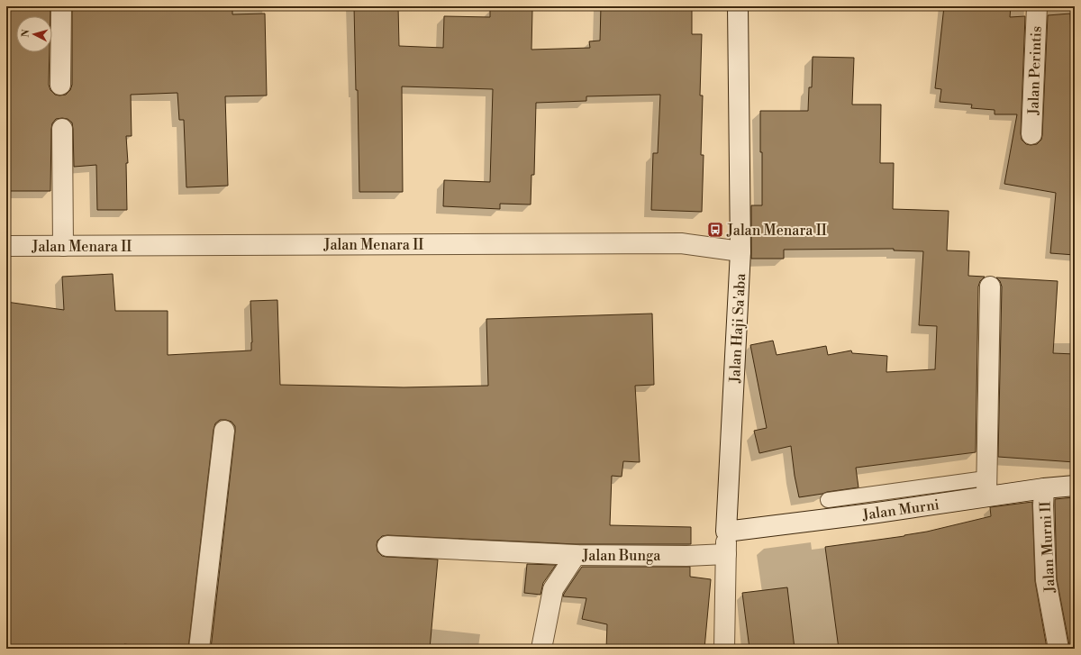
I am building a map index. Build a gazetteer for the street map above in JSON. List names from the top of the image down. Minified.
{"streets":{"street":["Jalan Perintis","Jalan Menara II","Jalan Haji Sa'aba","Jalan Murni","Jalan Murni II","Jalan Bunga"]},"crossings":[["Jalan Menara II","Jalan Haji Sa'aba"],["Jalan Haji Sa'aba","Jalan Murni"],["Jalan Haji Sa'aba","Jalan Bunga"],["Jalan Murni","Jalan Murni II"]],"places":{"bus stop":["Jalan Menara II"]},"north":"left"}
